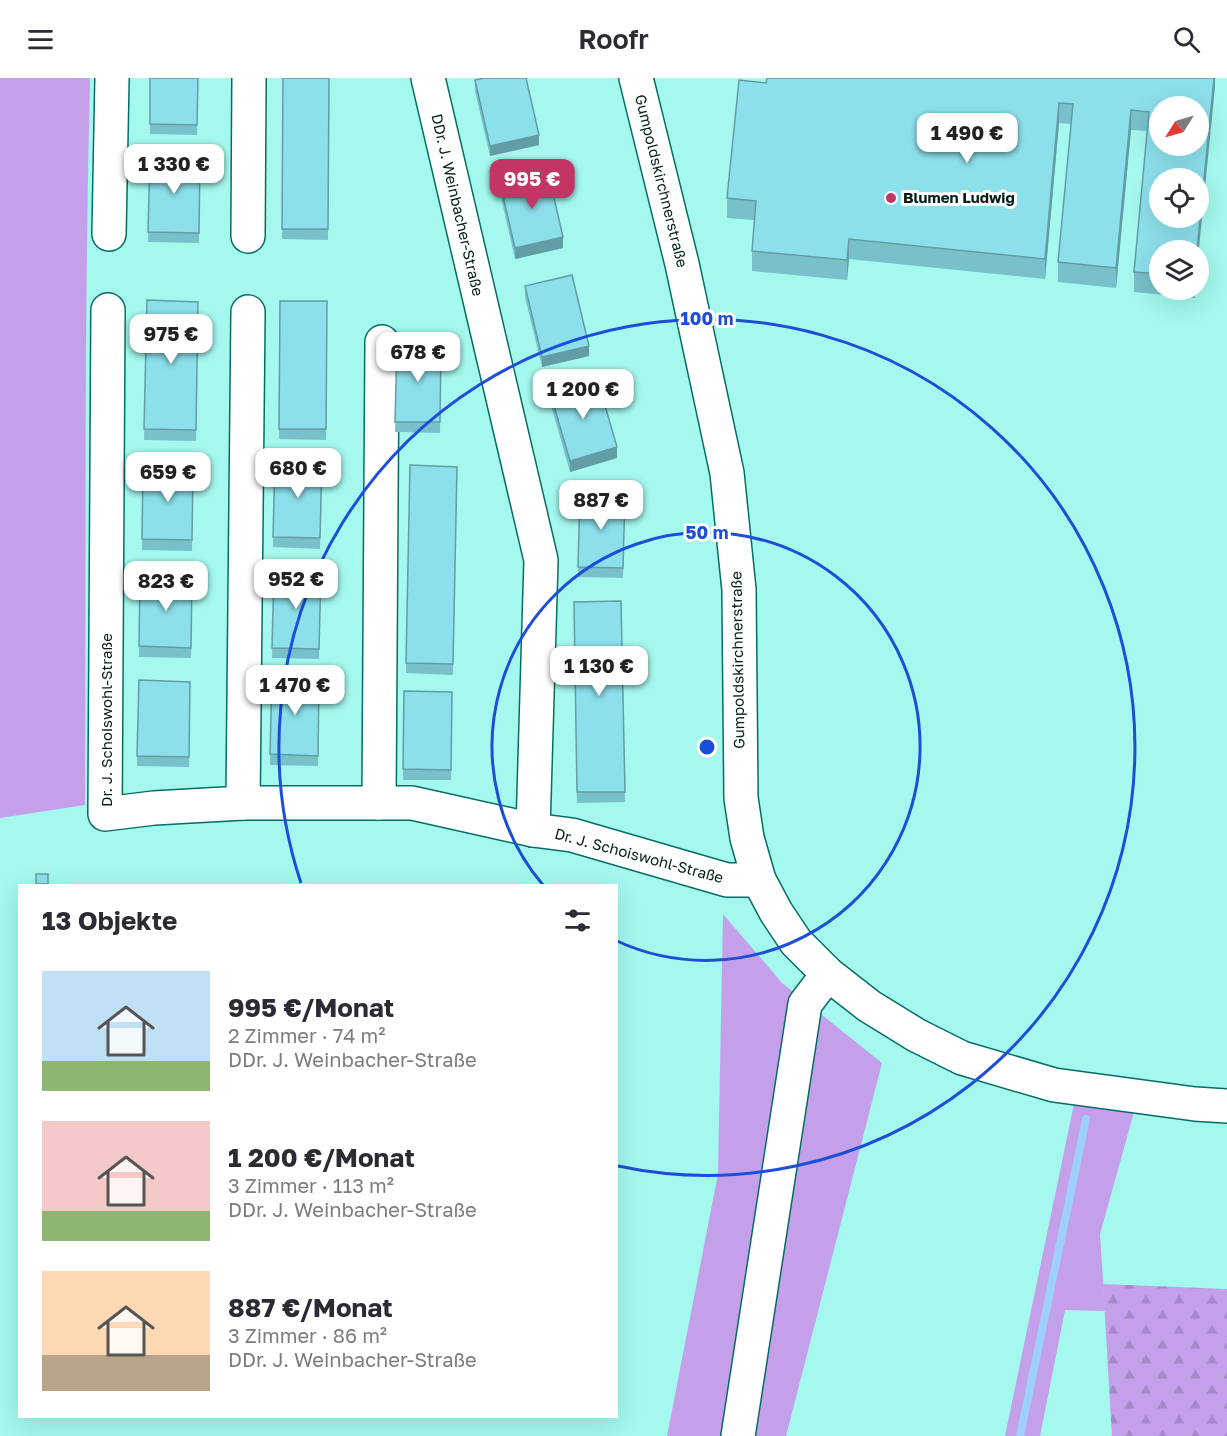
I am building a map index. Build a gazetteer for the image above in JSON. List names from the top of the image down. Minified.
{"streets":{"street":["Gumpoldskirchnerstraße","DDr. J. Weinbacher-Straße","Dr. J. Schoiswohl-Straße"]},"crossings":[["Gumpoldskirchnerstraße","Dr. J. Schoiswohl-Straße"],["DDr. J. Weinbacher-Straße","Dr. J. Schoiswohl-Straße"]],"places":["Blumen Ludwig"],"north":"bottom left","page":{"header":"Roofr","price":["1 490 €","1 330 €","995 €","975 €","678 €","1 200 €","680 €","659 €","887 €","952 €","823 €","1 130 €","1 470 €"],"heading":"13 Objekte","list":[{"name":"995 €/Monat","note":"2 Zimmer · 74 m² · DDr. J. Weinbacher-Straße"},{"name":"1 200 €/Monat","note":"3 Zimmer · 113 m² · DDr. J. Weinbacher-Straße"},{"name":"887 €/Monat","note":"3 Zimmer · 86 m² · DDr. J. Weinbacher-Straße"}]},"rings":["100 m","50 m"]}
